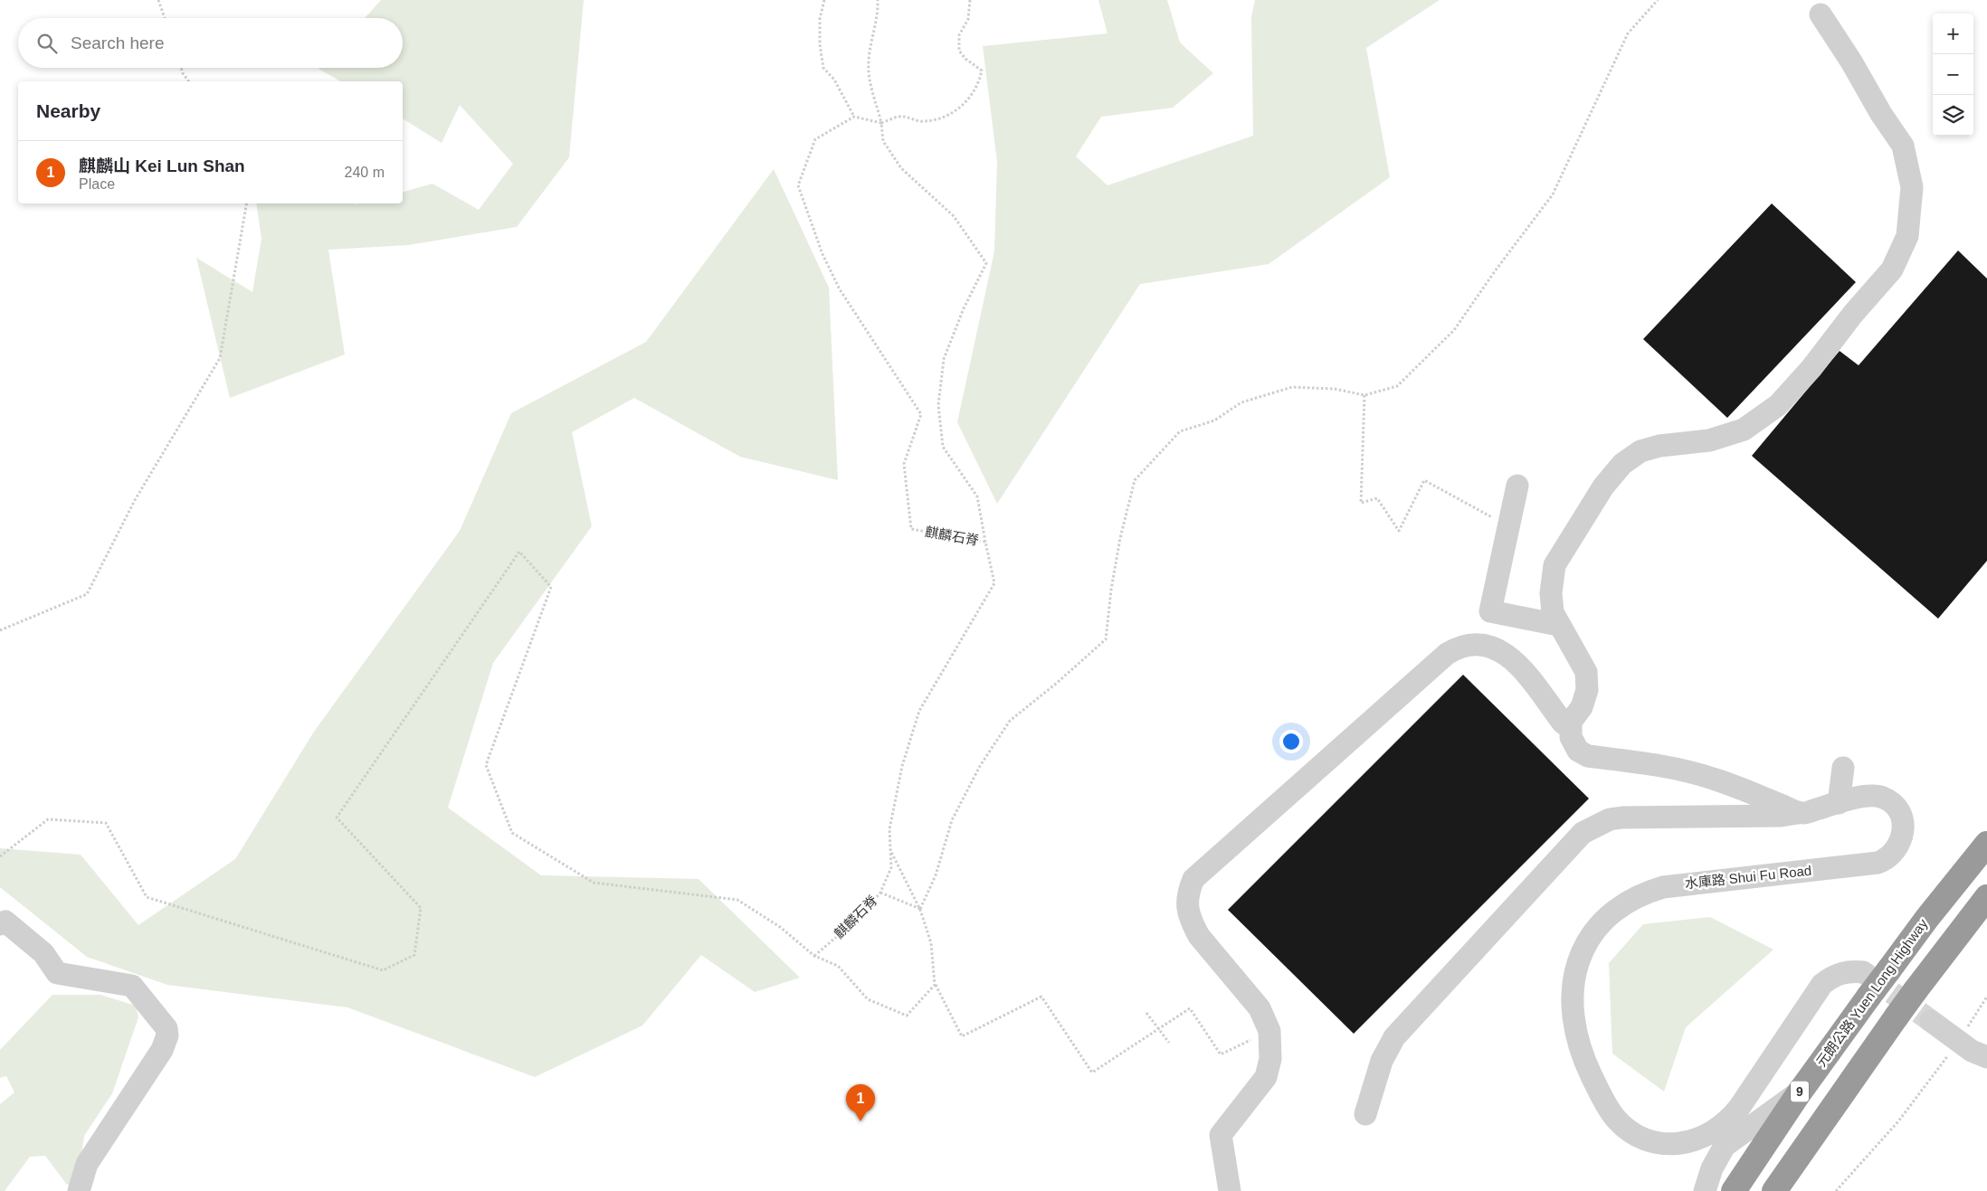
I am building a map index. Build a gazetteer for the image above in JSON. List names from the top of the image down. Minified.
{"streets":{"highway":["元朗公路 Yuen Long Highway","9"],"street":["水庫路 Shui Fu Road"],"path":["麒麟石脊"]},"page":{"map_buttons":["+","−"],"search":"Search here","heading":"Nearby","list":[{"mark":"1","name":"麒麟山 Kei Lun Shan","note":"Place","value":"240 m"}],"pins":"1"}}
